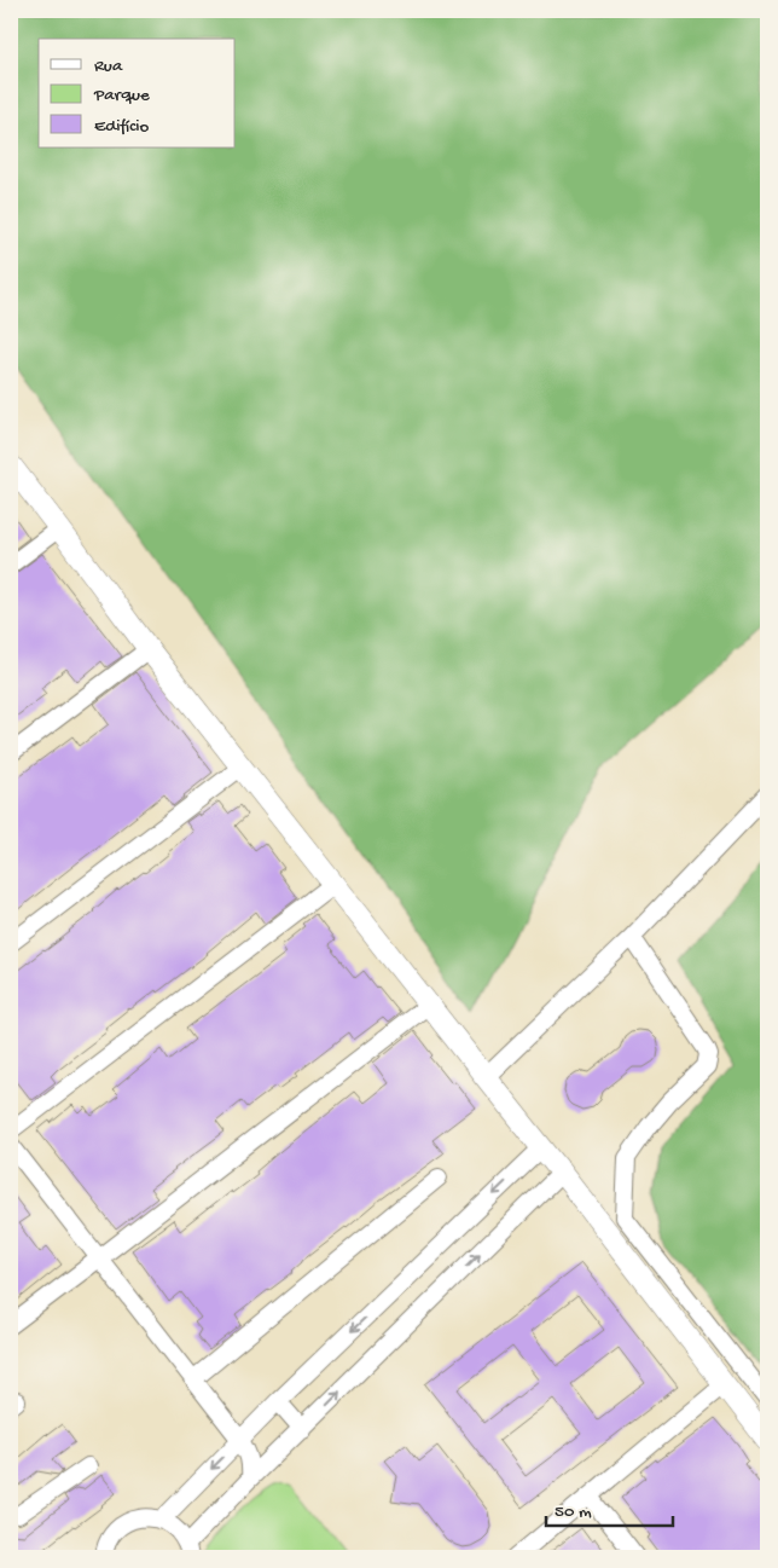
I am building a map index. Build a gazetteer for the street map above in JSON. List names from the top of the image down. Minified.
{"legend":["Rua","Parque","Edifício"],"scale_bar":"50 m"}
